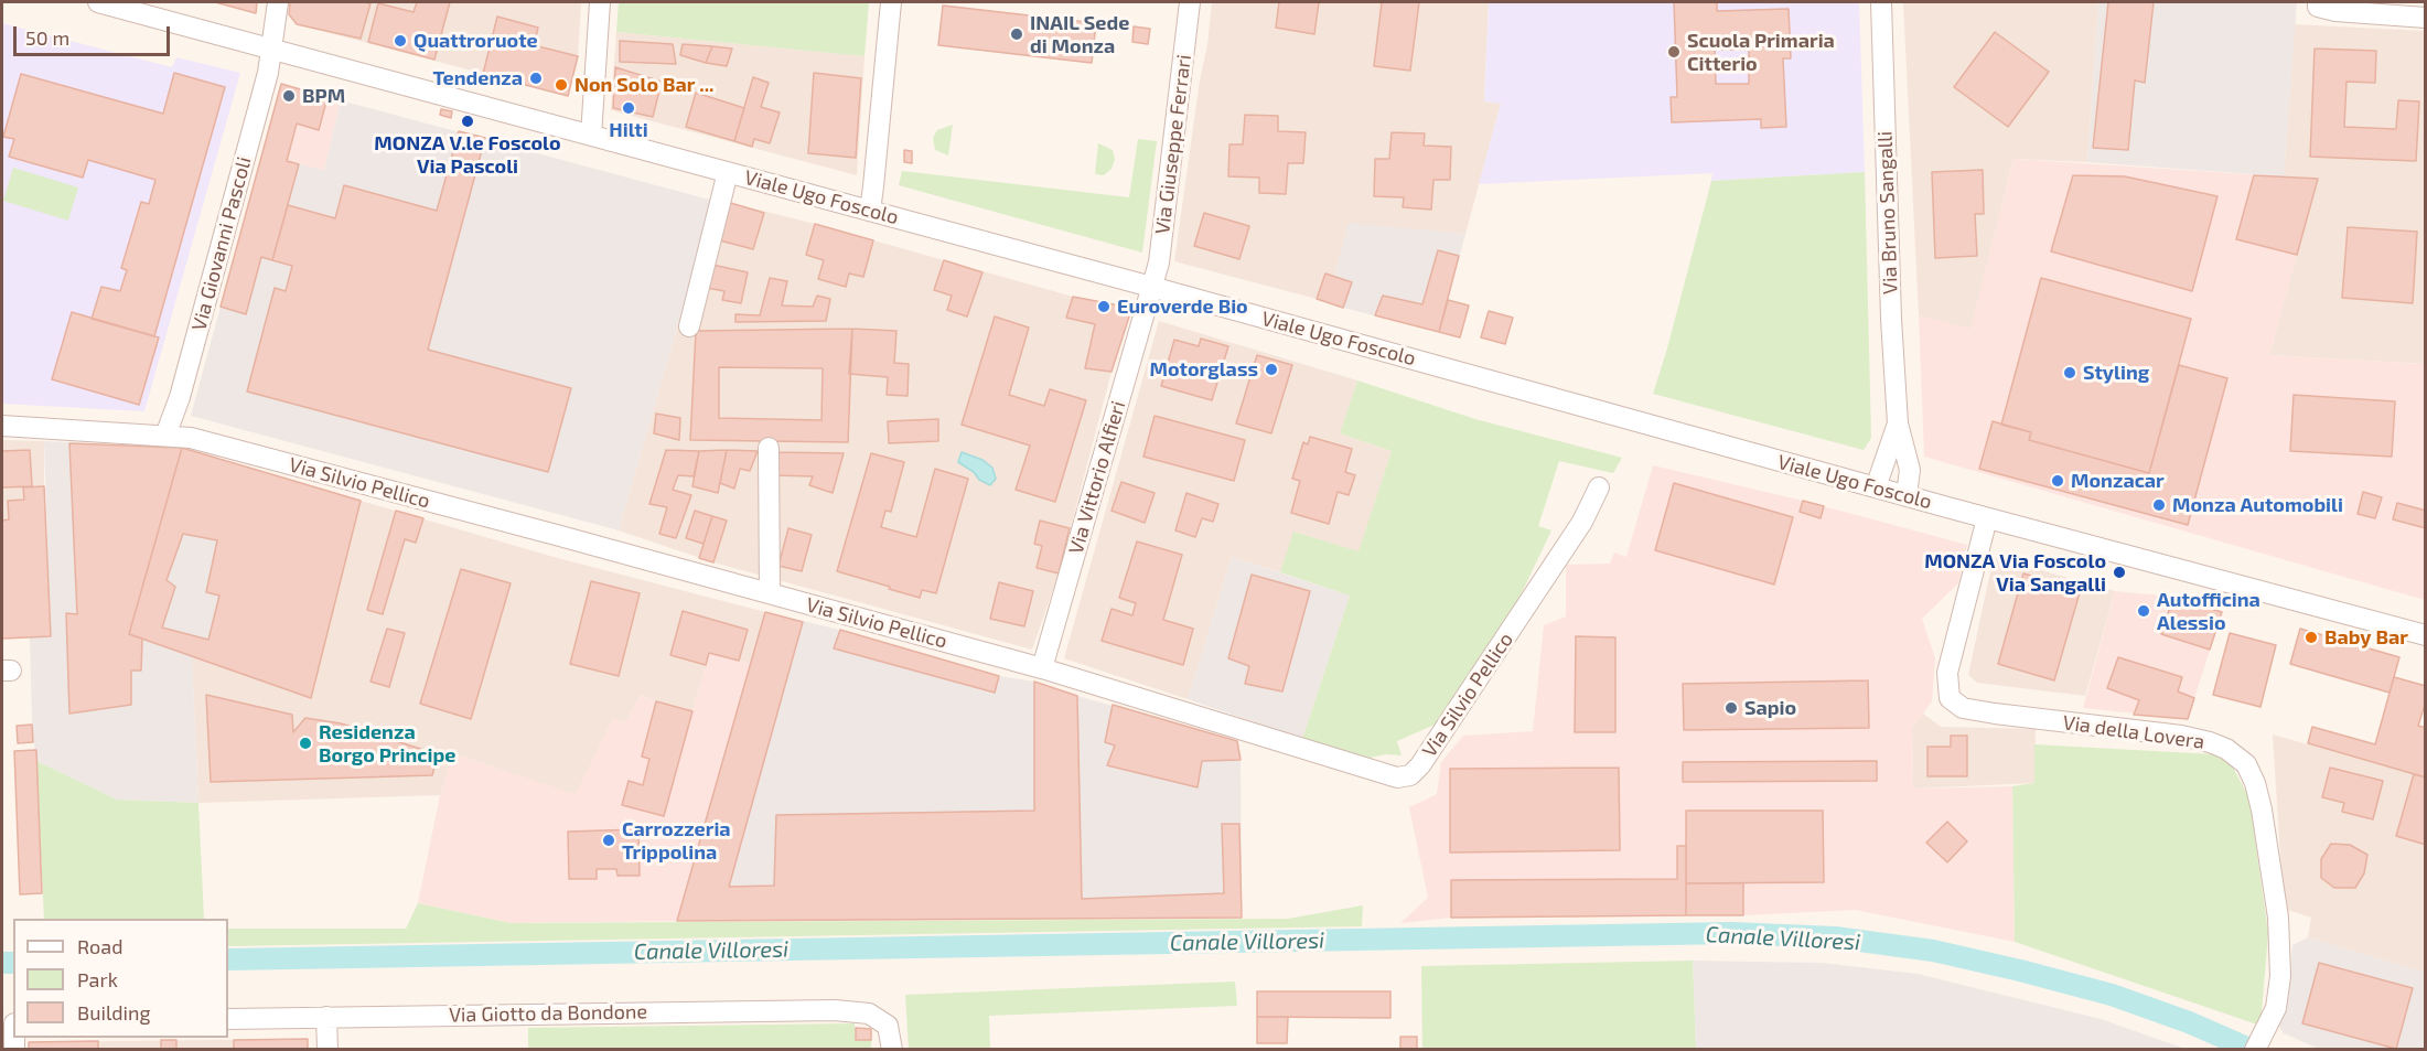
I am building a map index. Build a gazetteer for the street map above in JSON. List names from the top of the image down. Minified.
{"streets":{"street":["Via Giuseppe Ferrari","Viale Ugo Foscolo","Via Bruno Sangalli","Via Giovanni Pascoli","Via Vittorio Alfieri","Via Silvio Pellico","Via della Lovera","Via Giotto da Bondone"]},"crossings":[["Via Giuseppe Ferrari","Viale Ugo Foscolo"],["Via Giuseppe Ferrari","Via Vittorio Alfieri"],["Viale Ugo Foscolo","Via Bruno Sangalli"],["Viale Ugo Foscolo","Via Giovanni Pascoli"],["Viale Ugo Foscolo","Via Vittorio Alfieri"],["Viale Ugo Foscolo","Via della Lovera"],["Via Giovanni Pascoli","Via Silvio Pellico"],["Via Vittorio Alfieri","Via Silvio Pellico"]],"water":["Canale Villoresi"],"places":["INAIL Sede di Monza","Quattroruote","Scuola Primaria Citterio","Tendenza","Non Solo Bar ...","BPM","Hilti","MONZA V.le Foscolo Via Pascoli","Euroverde Bio","Motorglass","Styling","Monzacar","Monza Automobili","MONZA Via Foscolo Via Sangalli","Autofficina Alessio","Baby Bar","Sapio","Residenza Borgo Principe","Carrozzeria Trippolina"],"legend":["Road","Park","Building"],"scale_bar":"50 m"}
